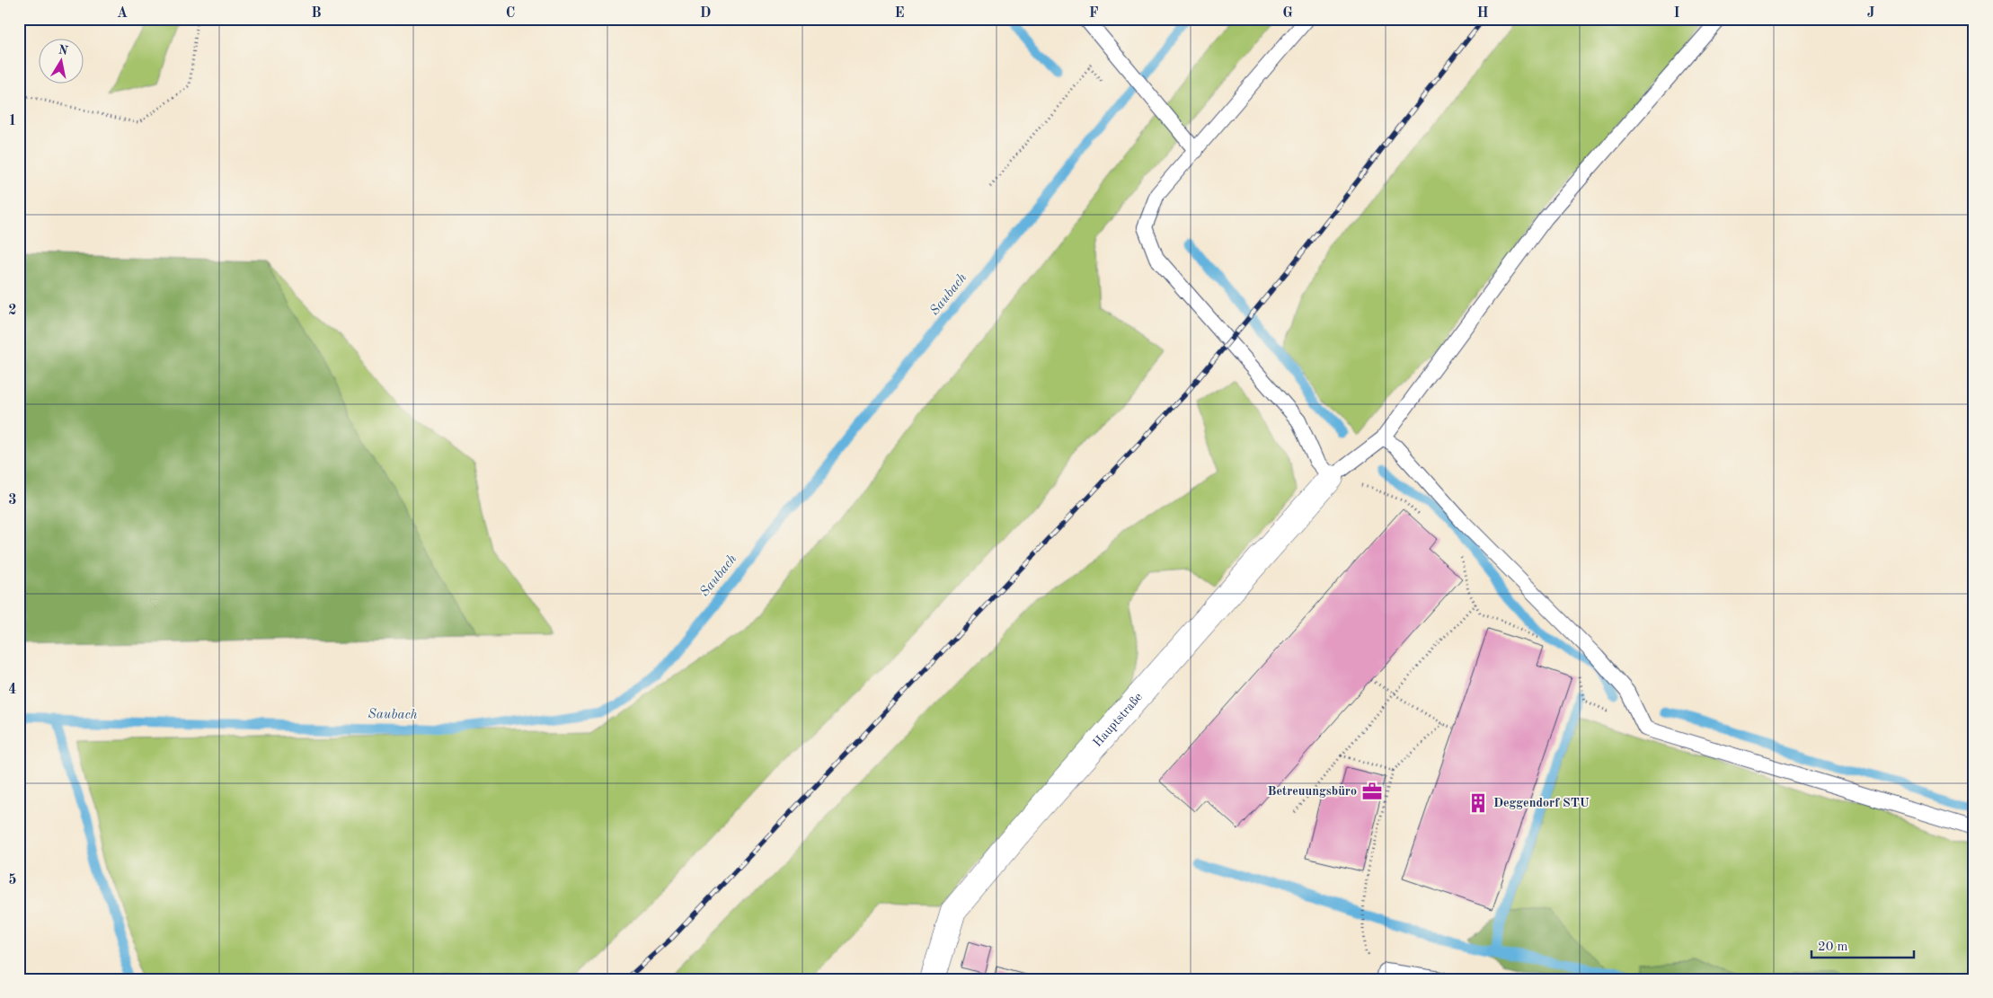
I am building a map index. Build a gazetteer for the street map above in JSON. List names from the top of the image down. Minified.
{"streets":{"street":["Hauptstraße"]},"water":["Saubach"],"places":{"office":["Betreuungsbüro"],"building":["Deggendorf STU"]},"scale_bar":"20 m","north":"top","grid":{"columns":["A","B","C","D","E","F","G","H","I","J"],"rows":["1","2","3","4","5"]}}
